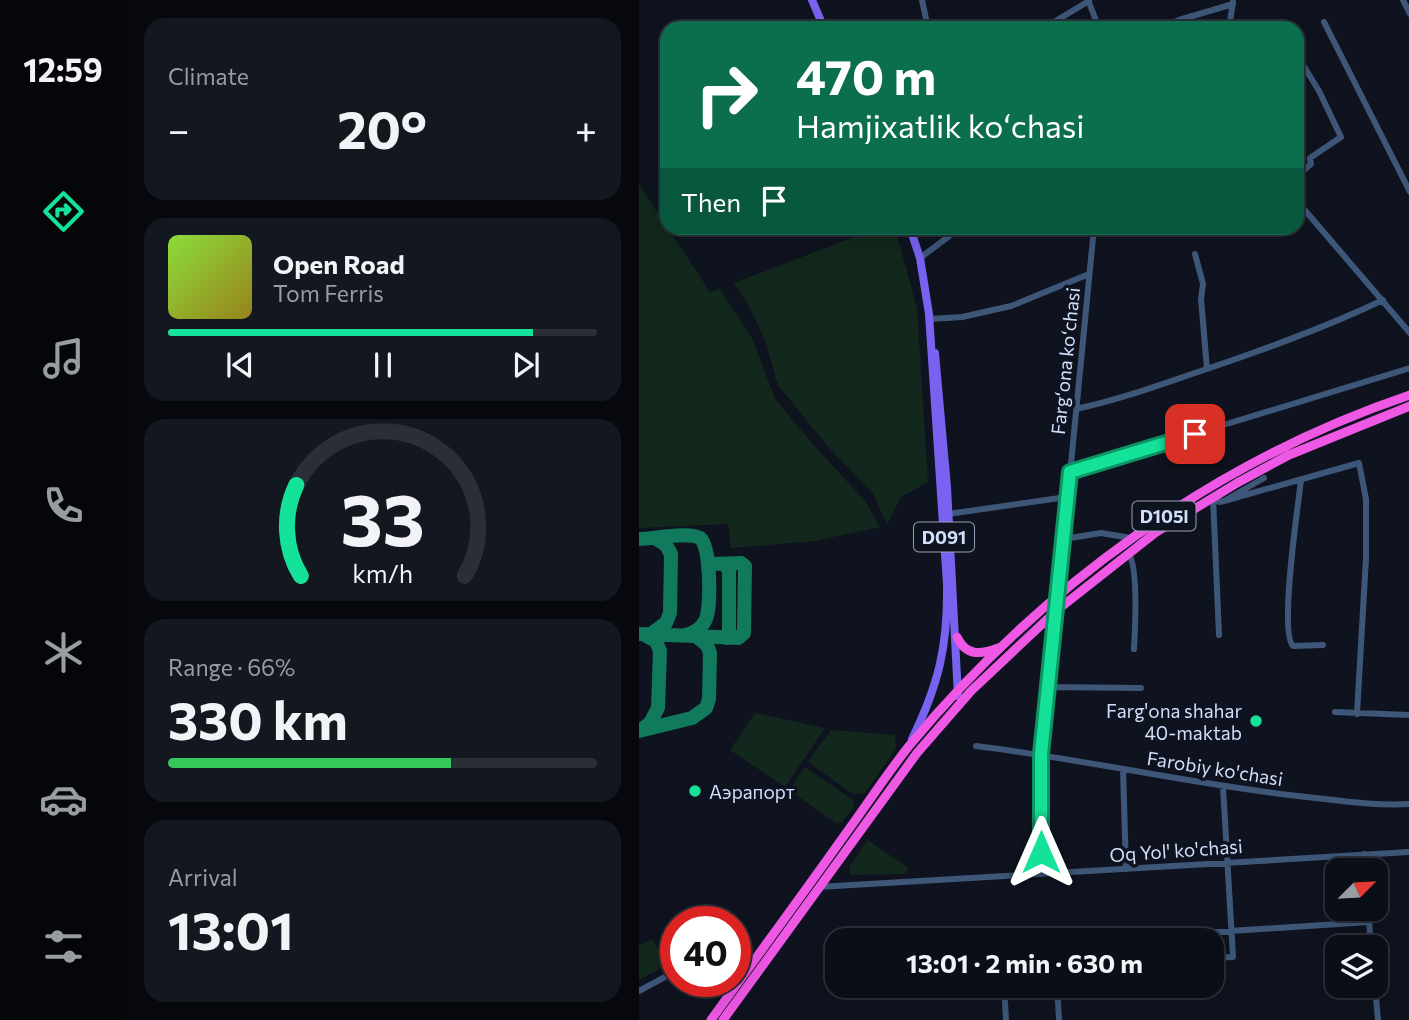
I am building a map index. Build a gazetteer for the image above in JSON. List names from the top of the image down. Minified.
{"streets":{"highway":["D105l","D091"],"street":["Fargʻona koʻchasi","Farobiy ko'chasi","Oq Yol' ko'chasi"]},"crossings":[["Fargʻona koʻchasi","D105l"],["Fargʻona koʻchasi","Farobiy ko'chasi"],["Fargʻona koʻchasi","Oq Yol' ko'chasi"],["D105l","D091"],["D091","Oq Yol' ko'chasi"]],"places":["Farg'ona shahar 40-maktab","Аэрапорт"],"north":"top right","page":{"tabs":"12:59","tile":["Climate",["Range · 66%","330 km"],["Arrival","13:01"]],"turn":["470 m","Hamjixatlik koʻchasi"],"heat":["−","20°","+"],"then":"Then","song":["Open Road","Tom Ferris"],"limit":"40","trip":"13:01 · 2 min · 630 m","gauge":["33","km/h"]}}
